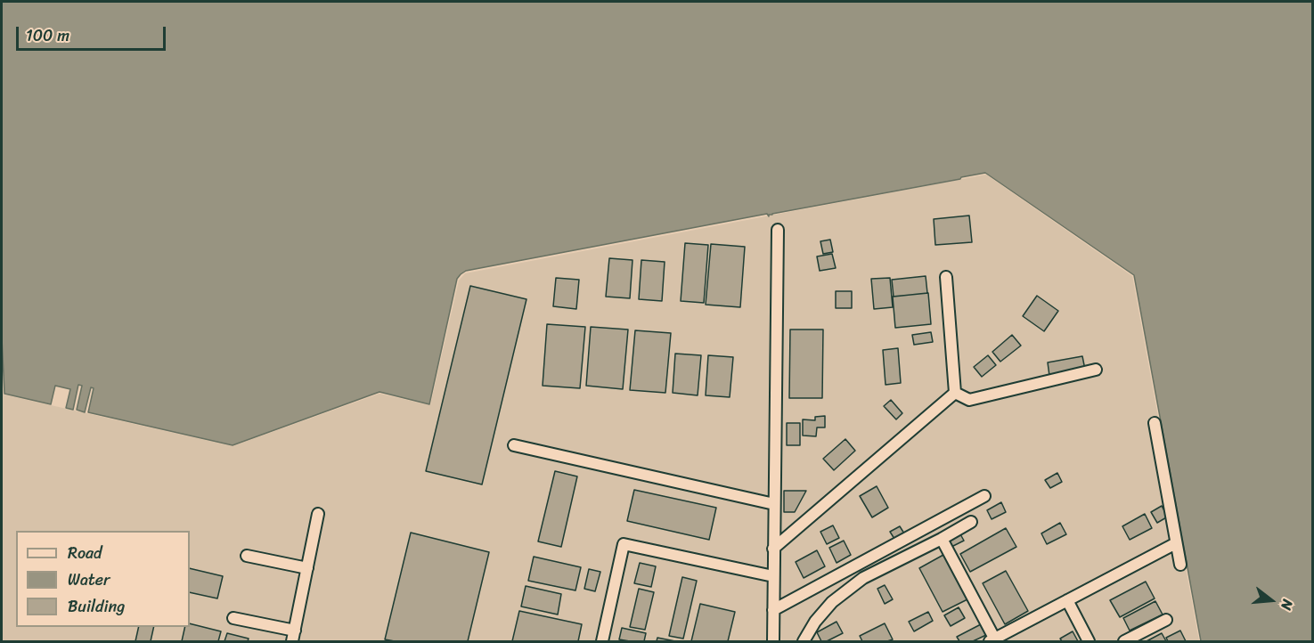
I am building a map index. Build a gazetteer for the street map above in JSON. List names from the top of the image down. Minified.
{"legend":["Road","Water","Building"],"scale_bar":"100 m","north":"right"}
